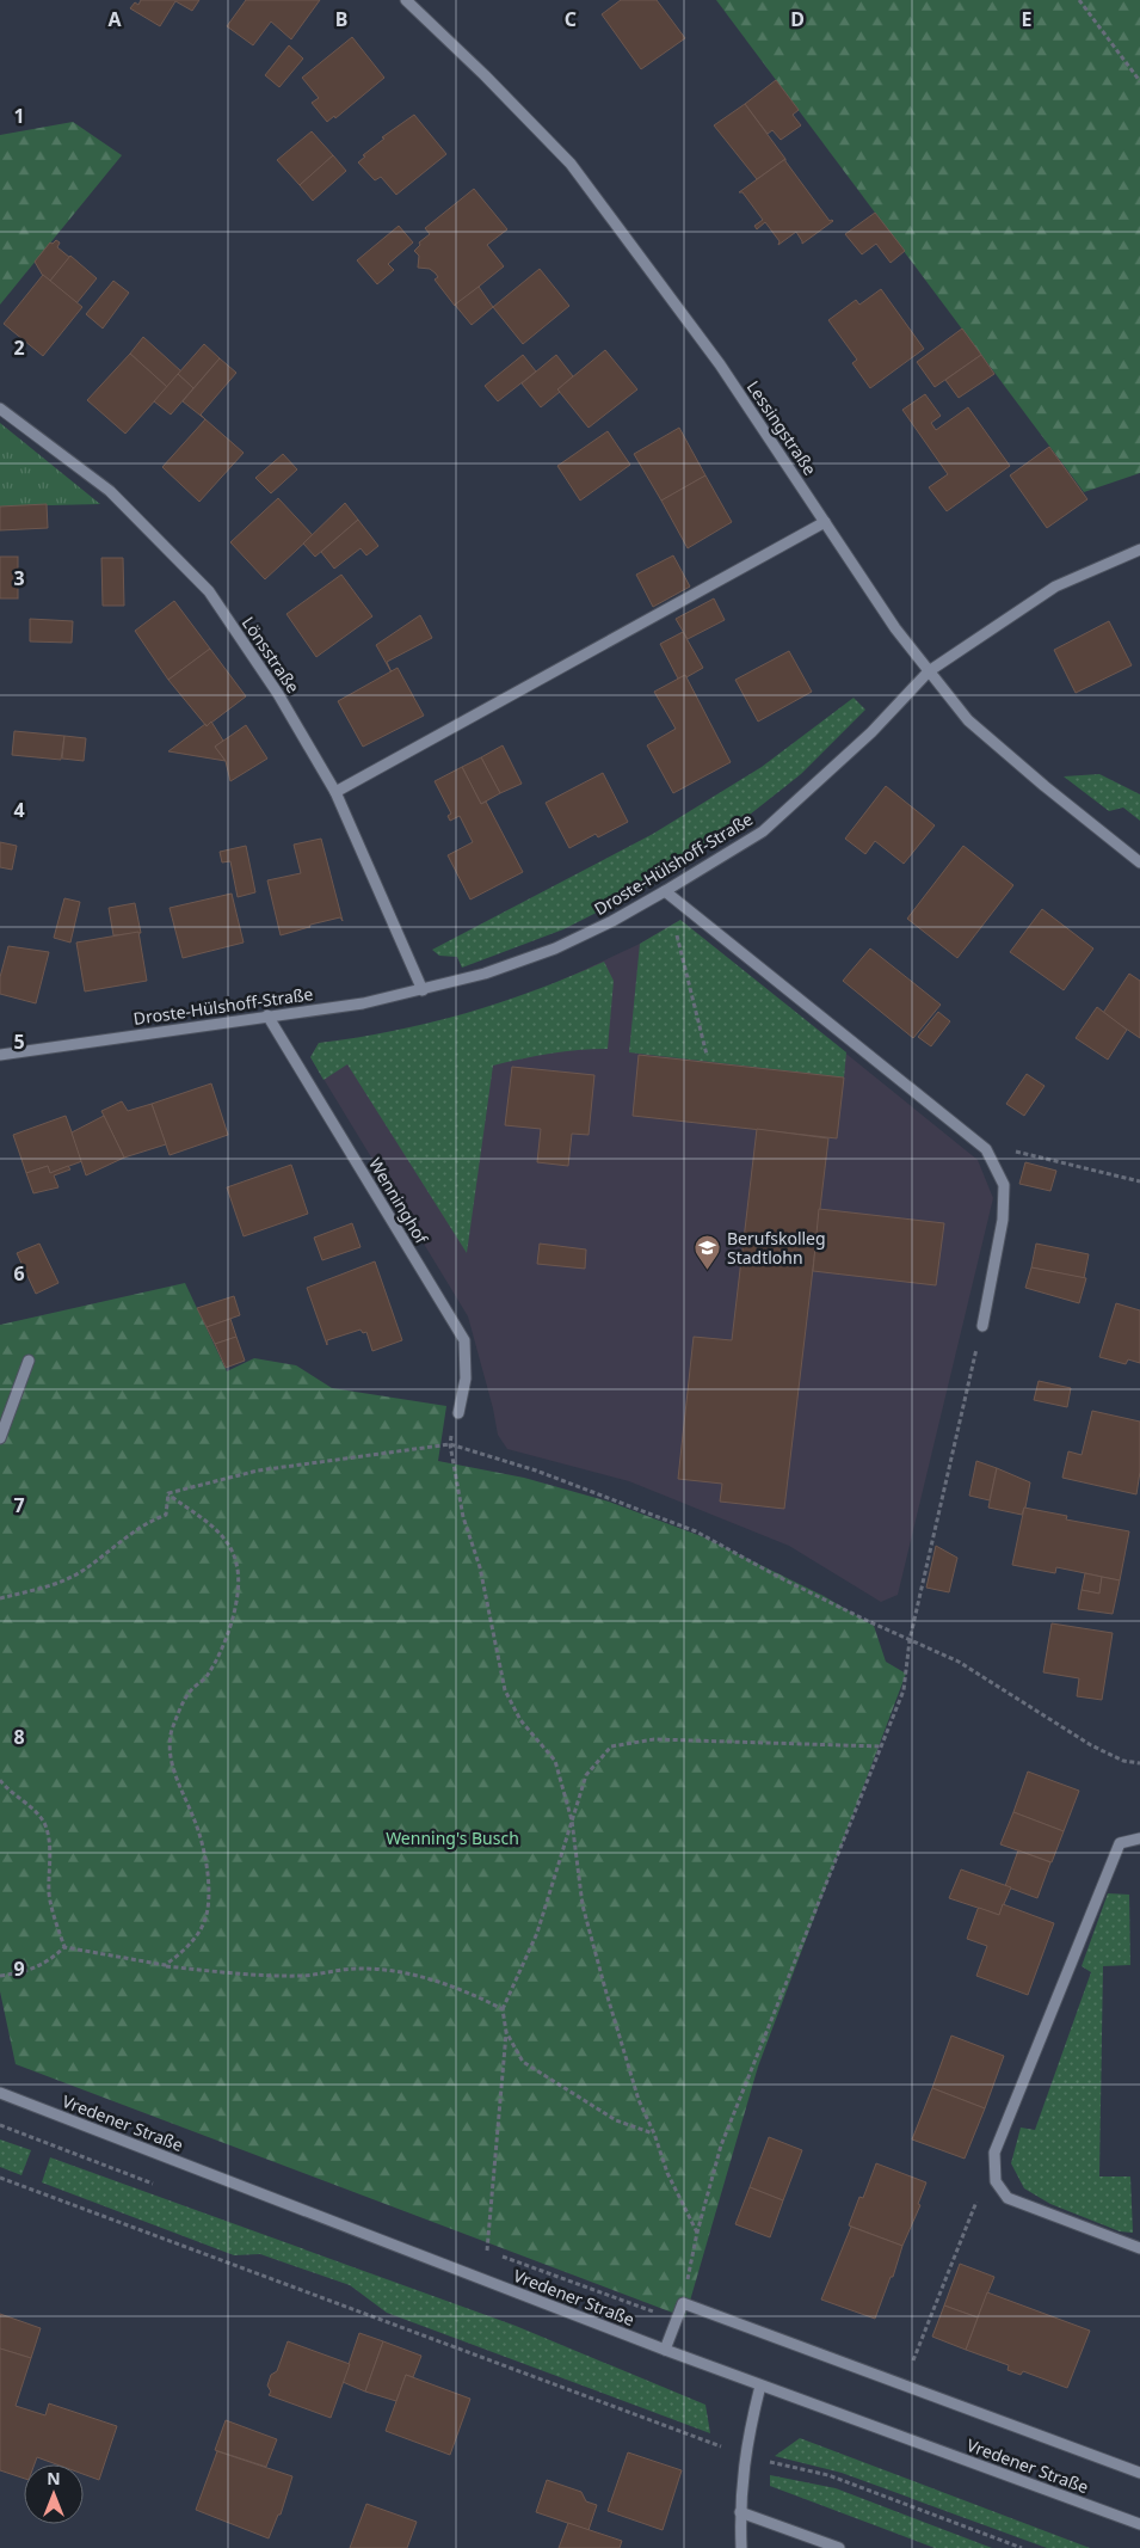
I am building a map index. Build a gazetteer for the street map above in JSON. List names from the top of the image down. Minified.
{"streets":{"street":["Lessingstraße","Lönsstraße","Droste-Hülshoff-Straße","Wenninghof","Vredener Straße"]},"crossings":[["Lessingstraße","Droste-Hülshoff-Straße"],["Lönsstraße","Droste-Hülshoff-Straße"],["Droste-Hülshoff-Straße","Wenninghof"]],"parks":["Wenning's Busch"],"places":{"school or university":["Berufskolleg Stadtlohn"]},"north":"top","grid":{"columns":["A","B","C","D","E"],"rows":["1","2","3","4","5","6","7","8","9"]}}
